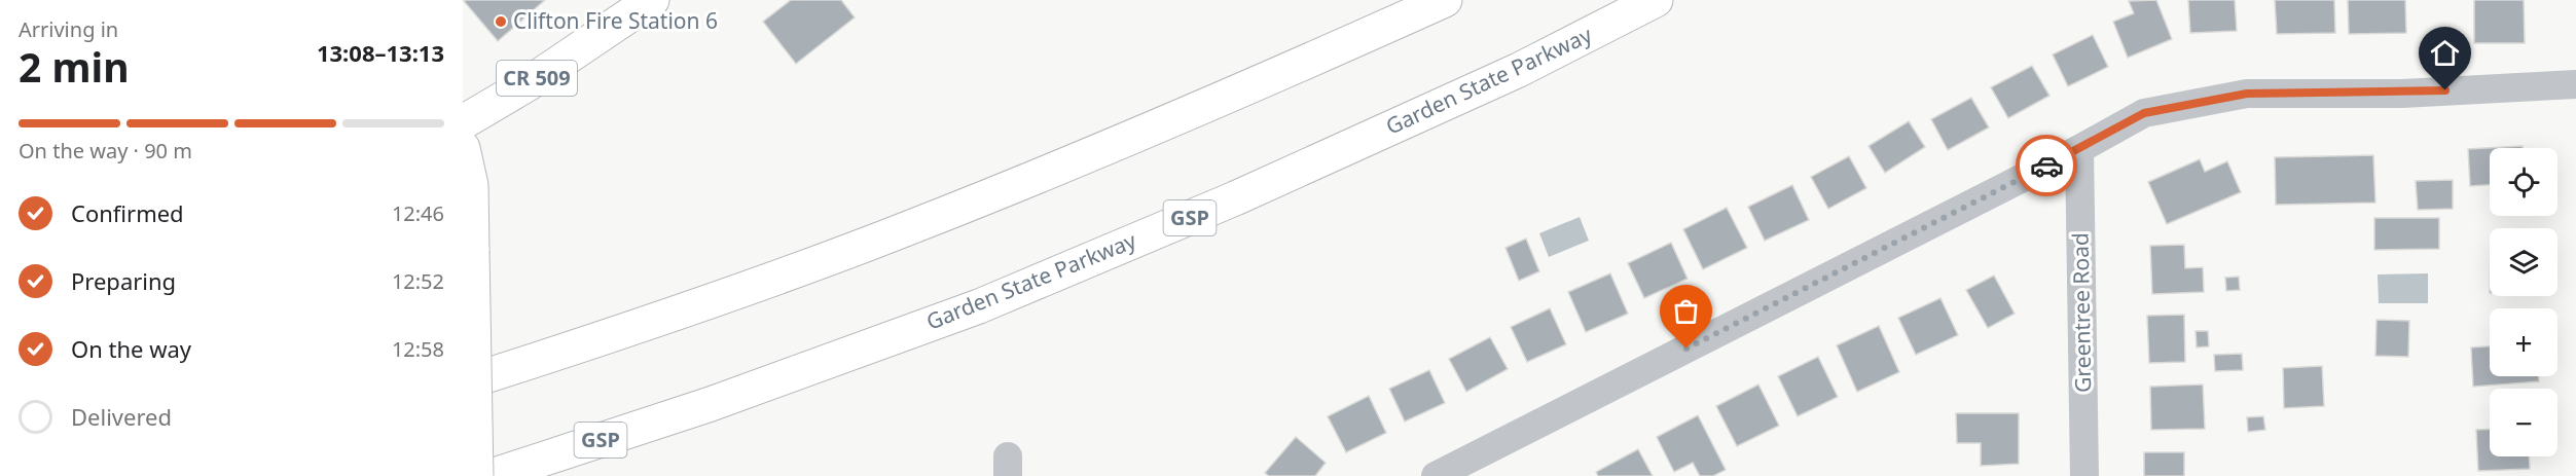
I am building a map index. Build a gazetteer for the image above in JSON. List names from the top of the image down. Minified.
{"streets":{"main road":["CR 509","Garden State Parkway","GSP"],"street":["Greentree Road"]},"places":["Clifton Fire Station 6"],"page":{"heading":["2 min","Arriving in","13:08–13:13"],"bar":"On the way · 90 m","map_buttons":["+","−"],"list":[["Confirmed","12:46"],["Preparing","12:52"],["On the way","12:58"],"Delivered"]}}
